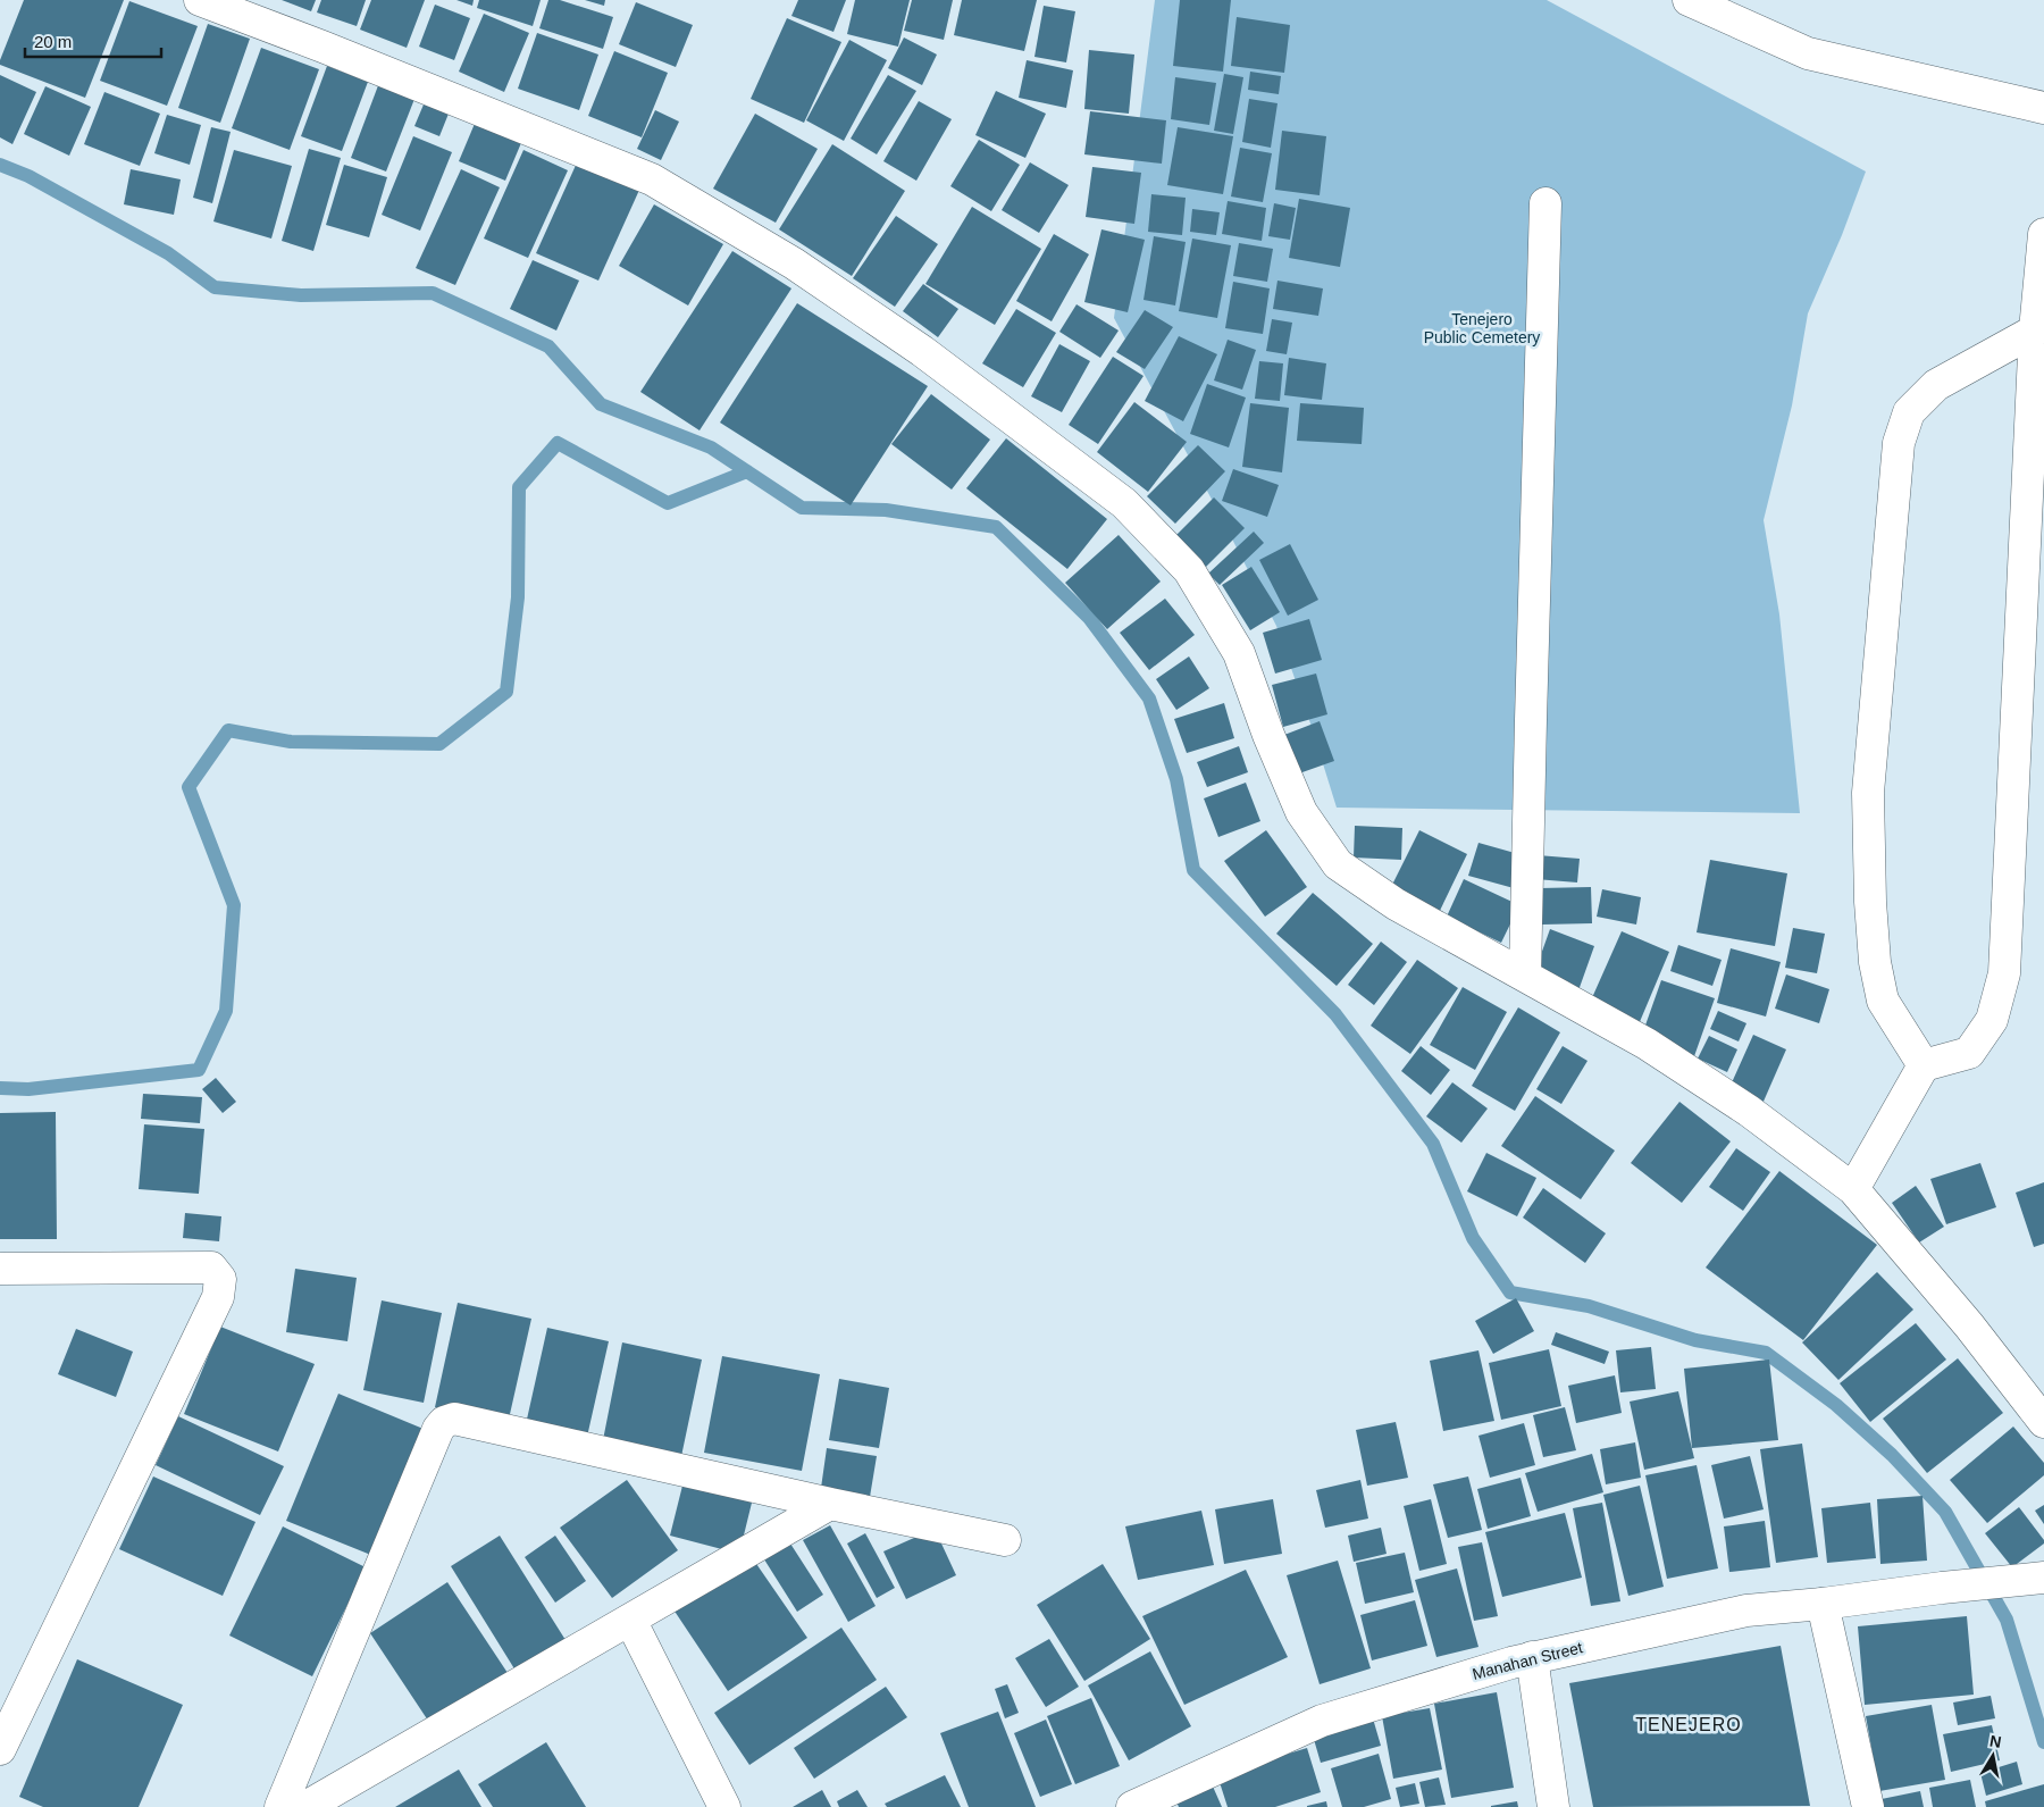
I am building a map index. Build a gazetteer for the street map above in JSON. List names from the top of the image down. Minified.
{"streets":{"street":["Manahan Street"]},"districts":["TENEJERO"],"parks":["Tenejero Public Cemetery"],"scale_bar":"20 m","north":"top"}
